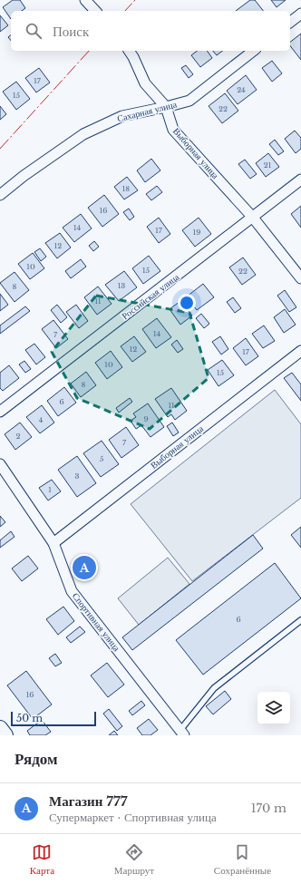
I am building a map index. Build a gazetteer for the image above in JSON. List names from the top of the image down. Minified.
{"streets":{"street":["Сахарная улица","Выборная улица","Российская улица","Спортивная улица"]},"crossings":[["Сахарная улица","Выборная улица"],["Выборная улица","Российская улица"],["Выборная улица","Спортивная улица"]],"house_numbers":["17","24","15","22","21","18","16","14","17","19","12","10","15","22","13","8","11","14","7","12","17","10","15","8","6","11","9","4","2","7","5","3","1","6","16"],"scale_bar":"50 m","page":{"search":"Поиск","pins":"A","scale":"50 m","heading":"Рядом","list":[{"mark":"A","name":"Магазин 777","note":"Супермаркет · Спортивная улица","value":"170 m"}],"nav":["Карта","Маршрут","Сохранённые"]}}
